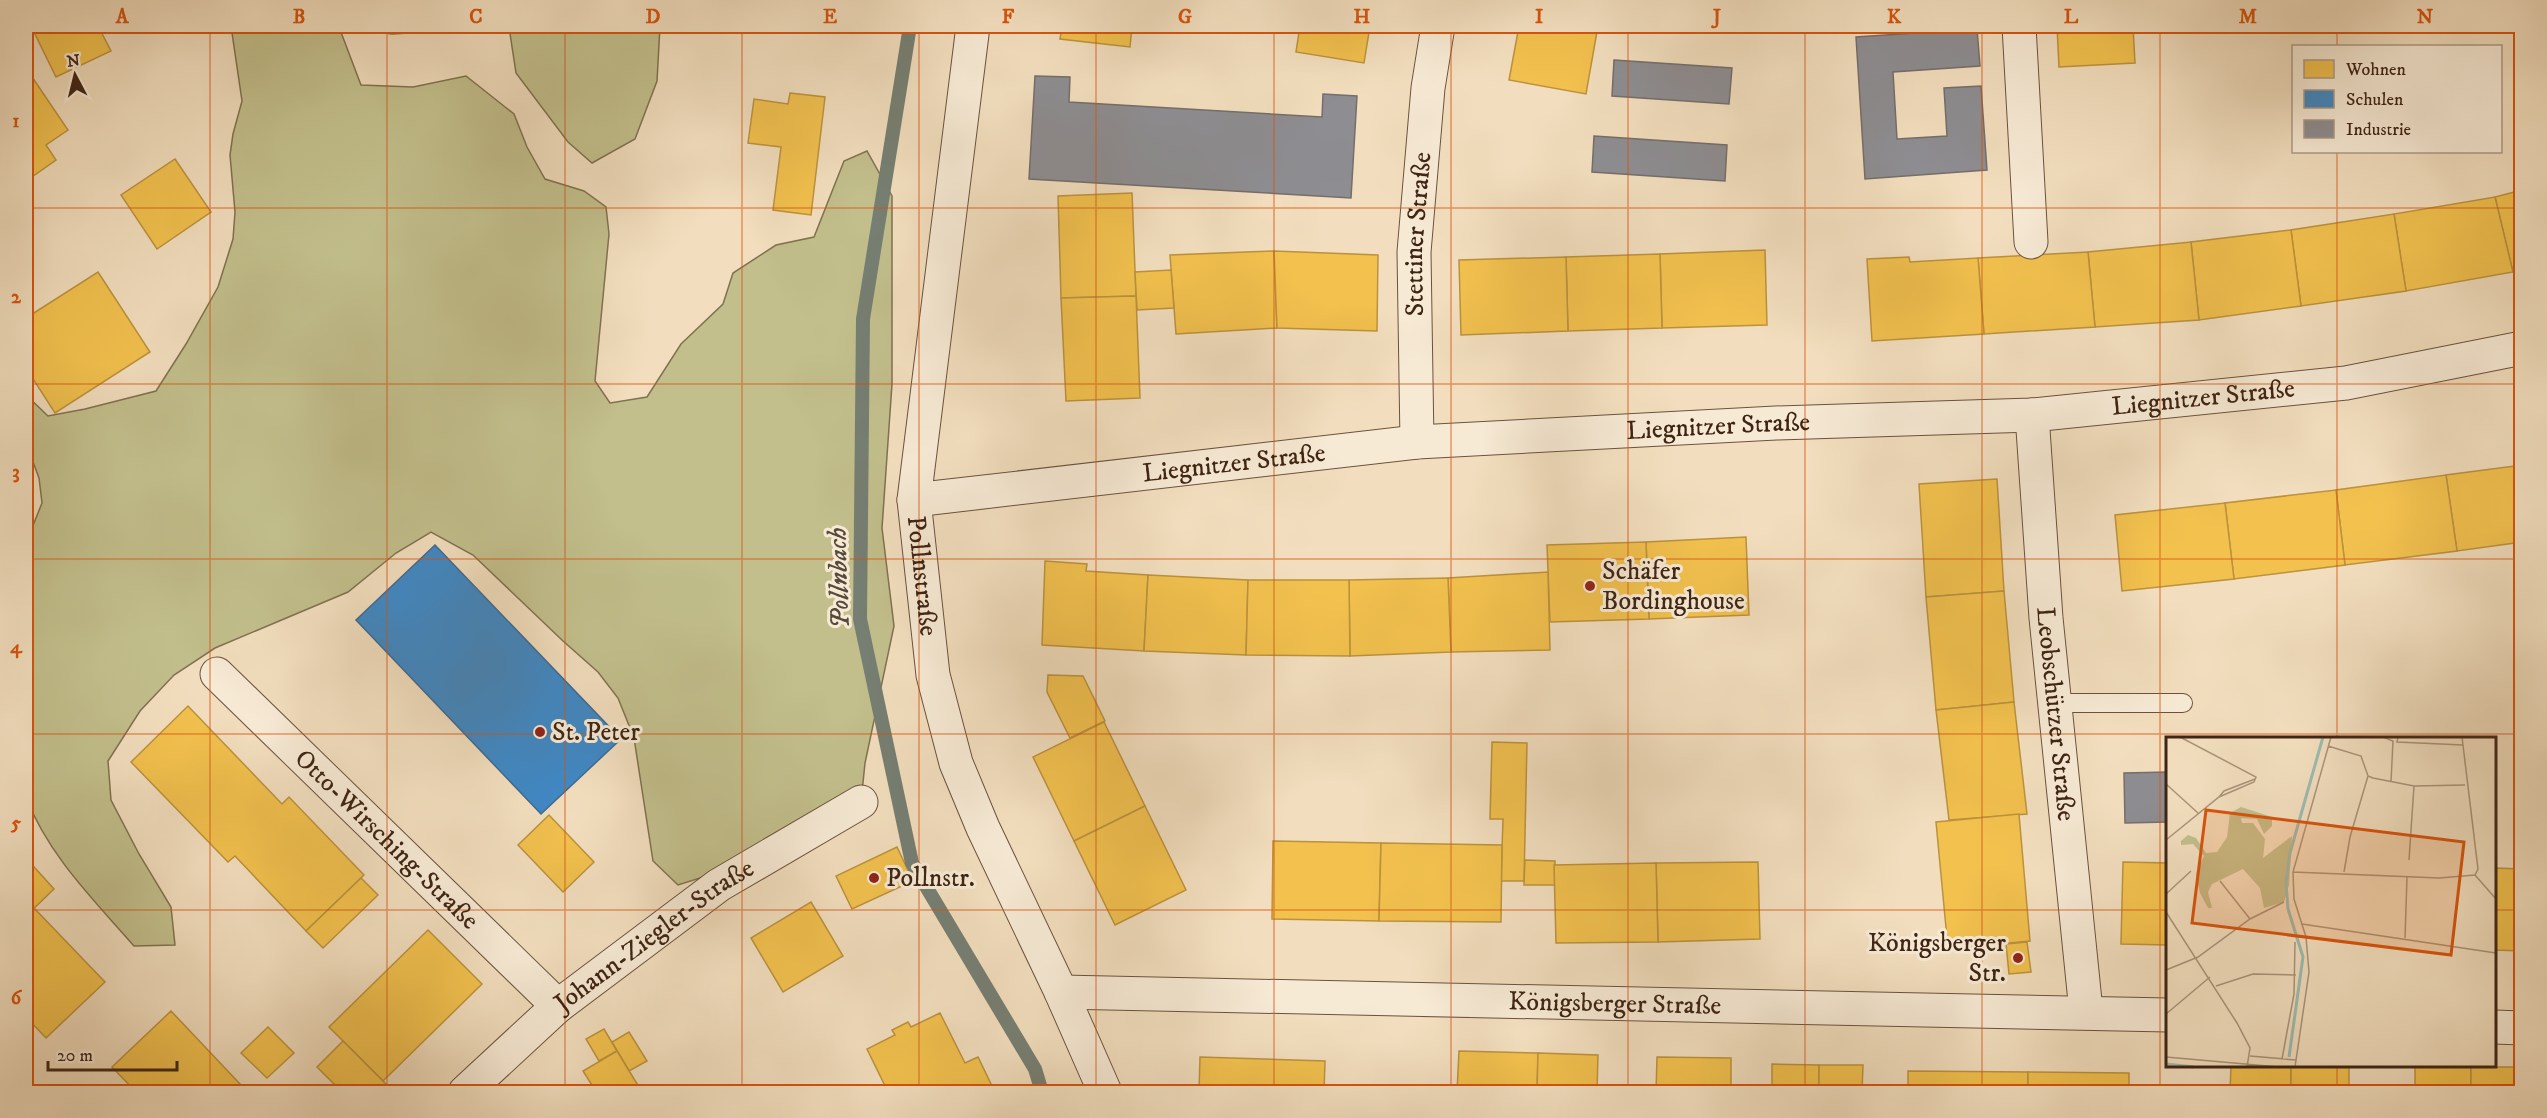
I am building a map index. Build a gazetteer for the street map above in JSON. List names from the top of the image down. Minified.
{"streets":{"street":["Stettiner Straße","Liegnitzer Straße","Pollnstraße","Leobschützer Straße","Otto-Wirsching-Straße","Johann-Ziegler-Straße","Königsberger Straße"]},"crossings":[["Stettiner Straße","Liegnitzer Straße"],["Liegnitzer Straße","Pollnstraße"],["Liegnitzer Straße","Leobschützer Straße"],["Pollnstraße","Königsberger Straße"],["Leobschützer Straße","Königsberger Straße"],["Otto-Wirsching-Straße","Johann-Ziegler-Straße"]],"water":["Pollnbach"],"places":["Schäfer Bordinghouse","St. Peter","Pollnstr.","Königsberger Str."],"legend":["Wohnen","Schulen","Industrie"],"scale_bar":"20 m","north":"top","grid":{"columns":["A","B","C","D","E","F","G","H","I","J","K","L","M","N"],"rows":["1","2","3","4","5","6"]}}
